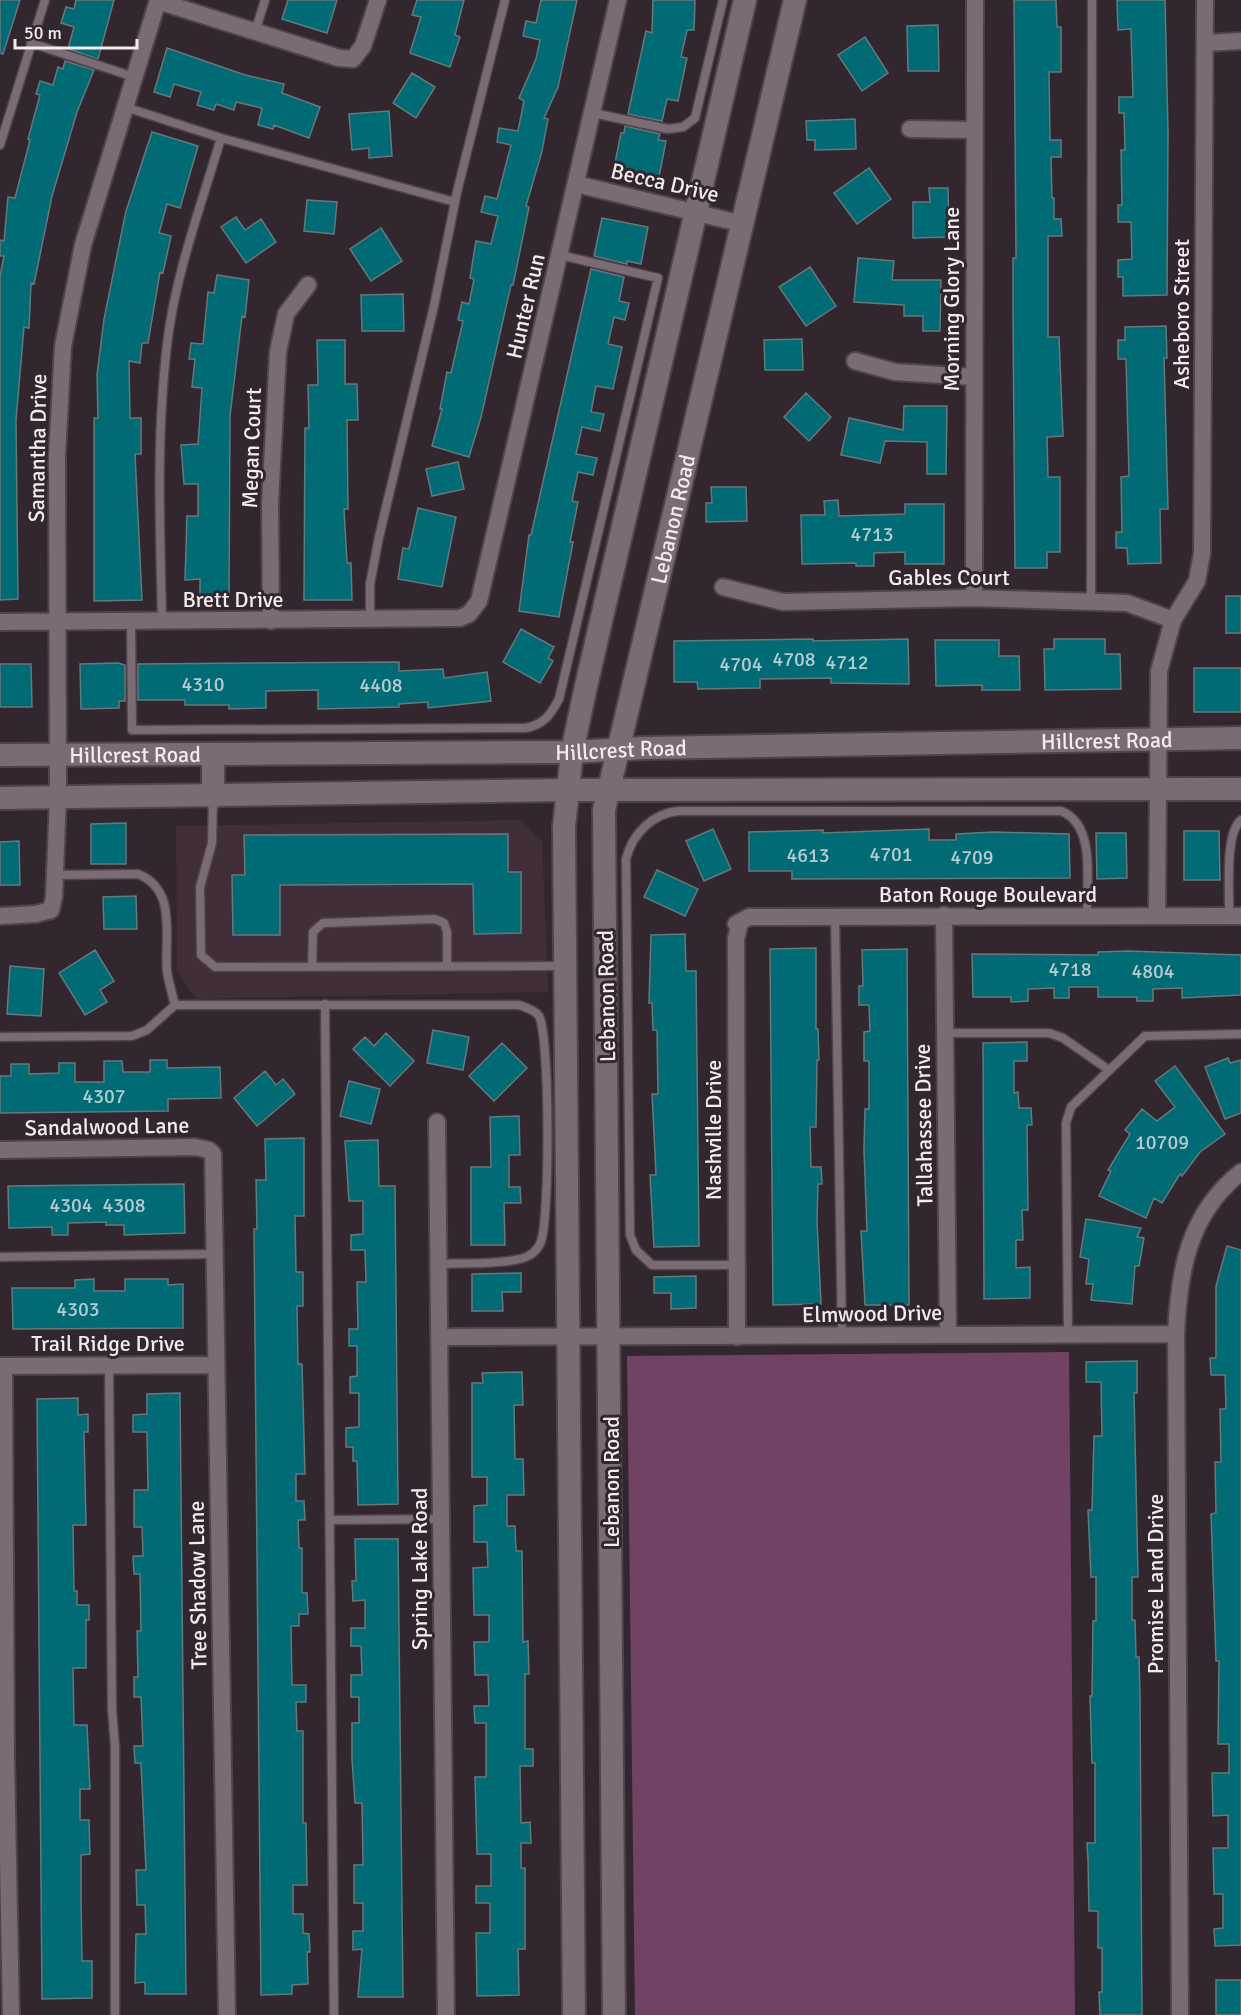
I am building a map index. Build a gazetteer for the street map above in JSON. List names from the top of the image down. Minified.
{"streets":{"main road":["Lebanon Road","Hillcrest Road"],"street":["Becca Drive","Morning Glory Lane","Hunter Run","Asheboro Street","Samantha Drive","Megan Court","Gables Court","Brett Drive","Baton Rouge Boulevard","Tallahassee Drive","Sandalwood Lane","Nashville Drive","Elmwood Drive","Trail Ridge Drive","Spring Lake Road","Promise Land Drive","Tree Shadow Lane"]},"crossings":[["Becca Drive","Hunter Run"],["Becca Drive","Lebanon Road"],["Morning Glory Lane","Gables Court"],["Hunter Run","Brett Drive"],["Asheboro Street","Gables Court"],["Asheboro Street","Hillcrest Road"],["Asheboro Street","Baton Rouge Boulevard"],["Samantha Drive","Brett Drive"],["Samantha Drive","Hillcrest Road"],["Megan Court","Brett Drive"],["Lebanon Road","Hillcrest Road"],["Lebanon Road","Elmwood Drive"],["Baton Rouge Boulevard","Tallahassee Drive"],["Baton Rouge Boulevard","Nashville Drive"],["Tallahassee Drive","Elmwood Drive"],["Sandalwood Lane","Tree Shadow Lane"],["Nashville Drive","Elmwood Drive"],["Elmwood Drive","Spring Lake Road"],["Elmwood Drive","Promise Land Drive"],["Trail Ridge Drive","Tree Shadow Lane"]],"house_numbers":["4713","4708","4712","4704","4310","4408","4701","4613","4709","4718","4804","4307","10709","4304","4308","4303"],"scale_bar":"50 m"}
